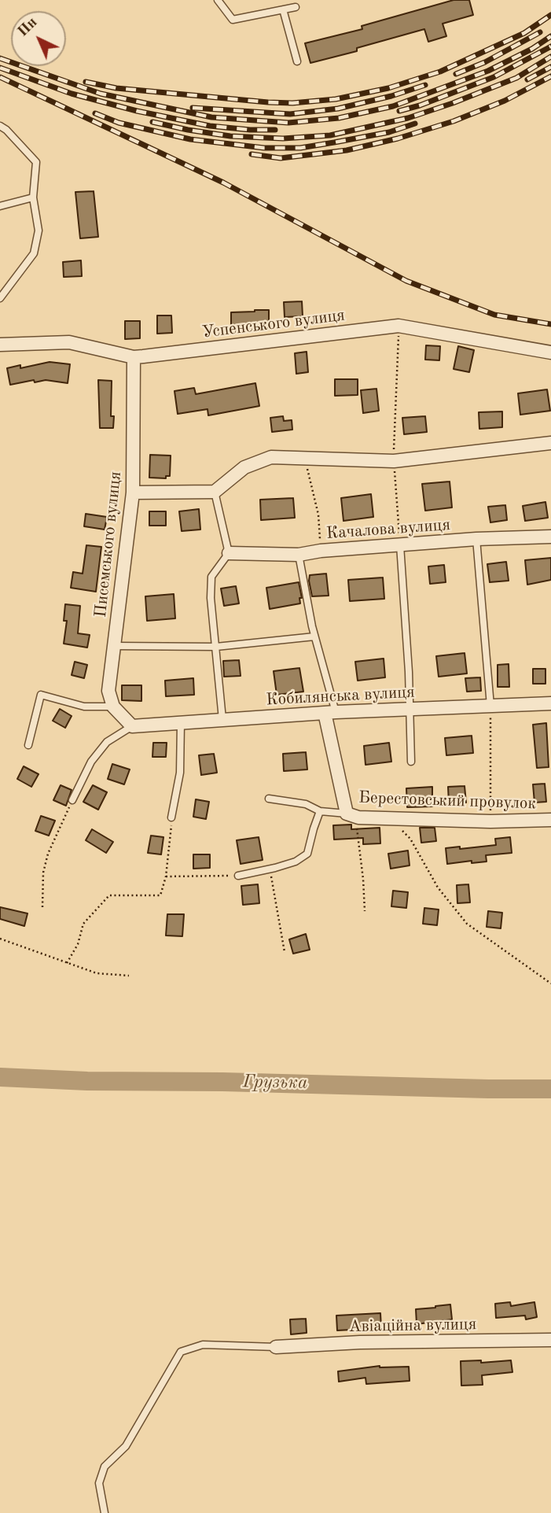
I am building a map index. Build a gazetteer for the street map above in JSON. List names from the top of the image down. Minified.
{"streets":{"street":["Успенського вулиця","Качалова вулиця","Писемського вулиця","Кобилянська вулиця","Берестовський провулок","Авіаційна вулиця"]},"crossings":[["Успенського вулиця","Писемського вулиця"],["Кобилянська вулиця","Берестовський провулок"]],"water":["Грузька"],"north":"top left"}
